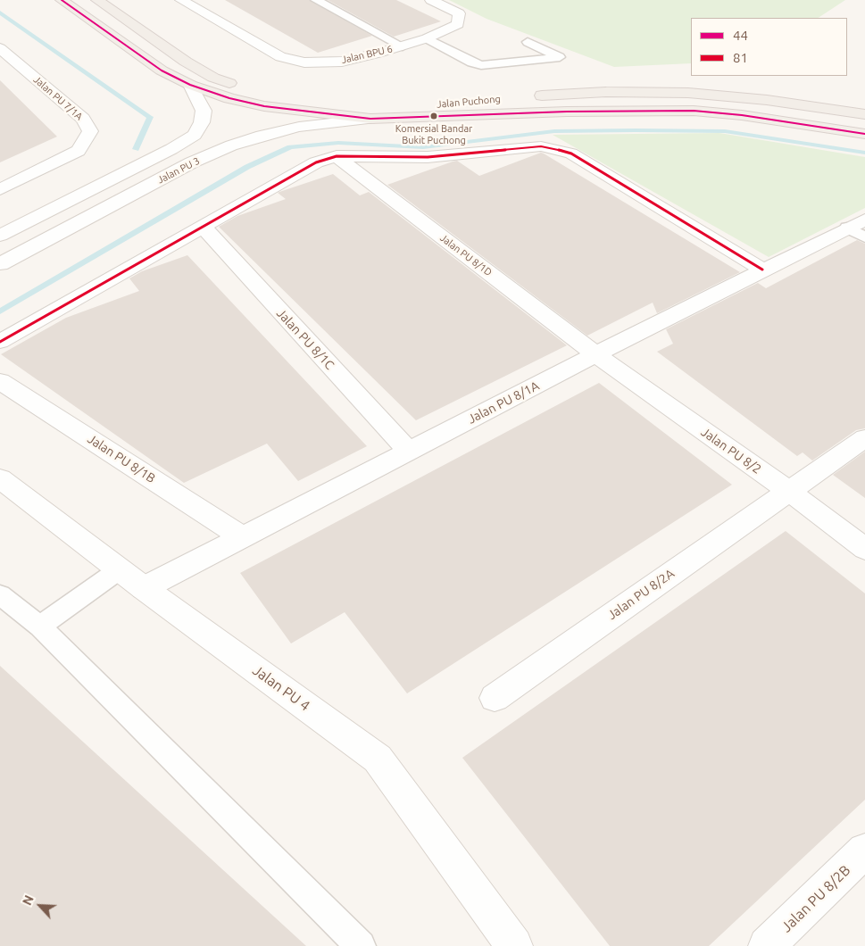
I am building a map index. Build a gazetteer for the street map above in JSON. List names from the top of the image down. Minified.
{"streets":{"main road":["Jalan Puchong"],"street":["Jalan BPU 6","Jalan PU 7/1A","Jalan PU 3","Jalan PU 8/1D","Jalan PU 8/1C","Jalan PU 8/1A","Jalan PU 8/2","Jalan PU 8/1B","Jalan PU 8/2A","Jalan PU 4","Jalan PU 8/2B"]},"crossings":[["Jalan Puchong","Jalan PU 3"],["Jalan PU 8/1D","Jalan PU 8/1A"],["Jalan PU 8/1D","Jalan PU 8/2"],["Jalan PU 8/1C","Jalan PU 8/1A"],["Jalan PU 8/1A","Jalan PU 8/2"],["Jalan PU 8/1A","Jalan PU 8/1B"],["Jalan PU 8/1A","Jalan PU 4"],["Jalan PU 8/2","Jalan PU 8/2A"]],"places":["Komersial Bandar Bukit Puchong"],"lines":["transit line 44","transit line 81"],"legend":["44","81"],"north":"top left"}
